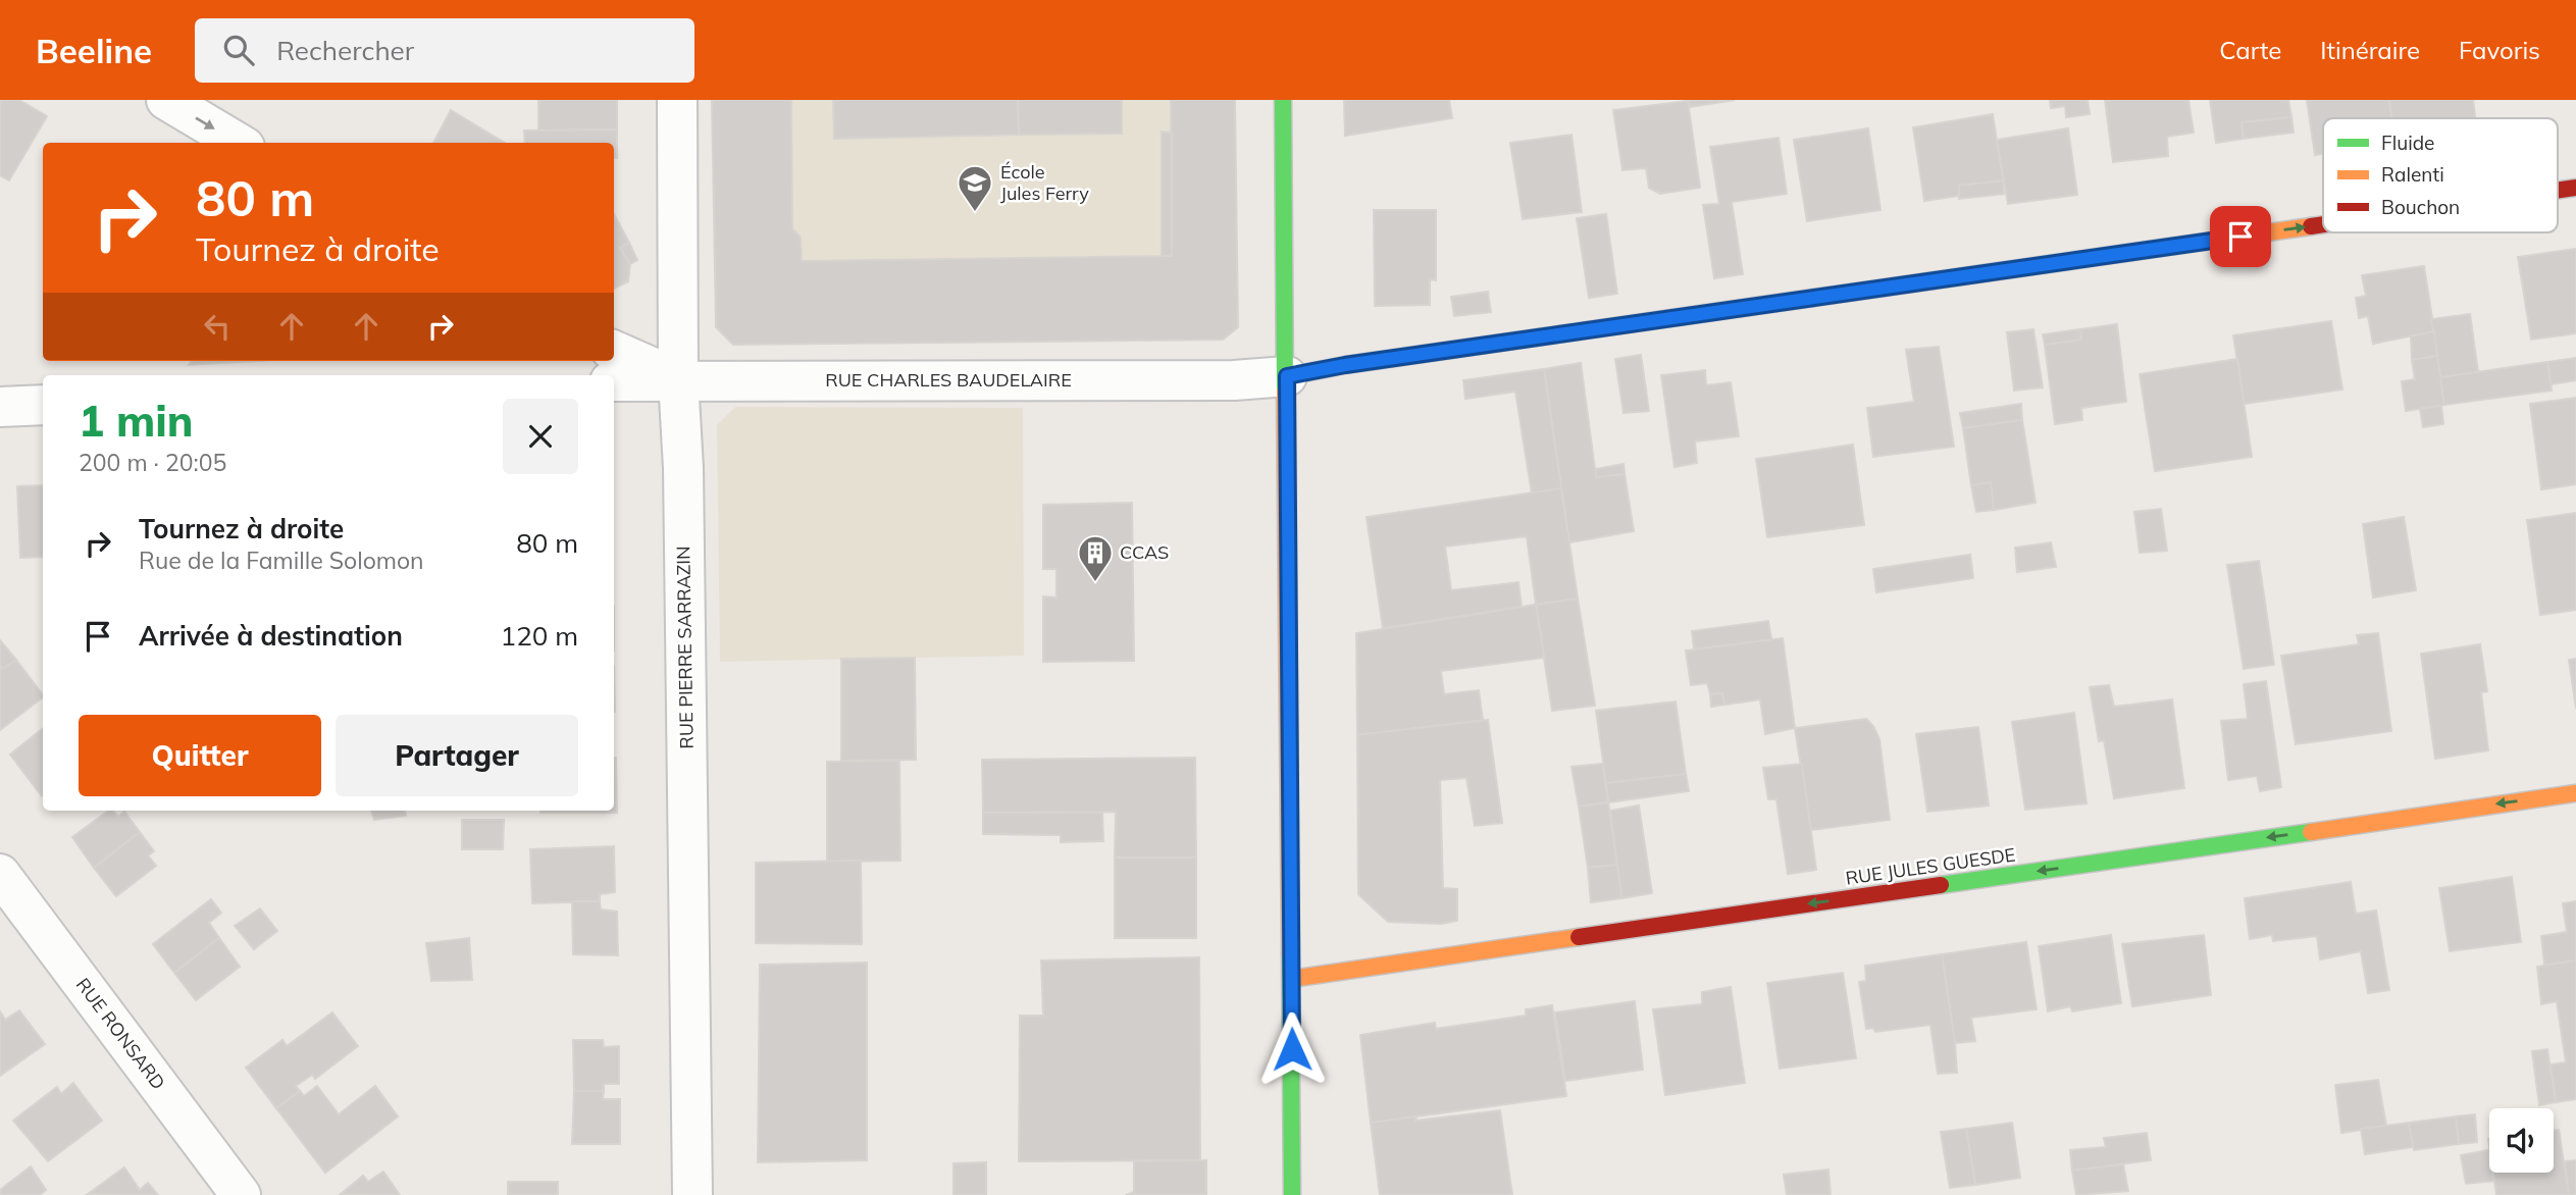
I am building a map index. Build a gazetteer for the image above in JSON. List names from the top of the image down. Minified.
{"streets":{"street":["RUE CHARLES BAUDELAIRE","RUE PIERRE SARRAZIN","RUE JULES GUESDE","RUE RONSARD"]},"crossings":[["RUE CHARLES BAUDELAIRE","RUE PIERRE SARRAZIN"]],"one_way":["RUE JULES GUESDE"],"places":{"school or university":["École Jules Ferry"],"building":["CCAS"]},"legend":["Fluide","Ralenti","Bouchon"],"page":{"header":"Beeline","search":"Rechercher","nav":["Carte","Itinéraire","Favoris"],"turn":["80 m","Tournez à droite"],"heading":["1 min","200 m · 20:05"],"list":[{"name":"Tournez à droite","note":"Rue de la Famille Solomon","value":"80 m"},{"name":"Arrivée à destination","value":"120 m"}],"buttons":["Quitter","Partager"]}}
